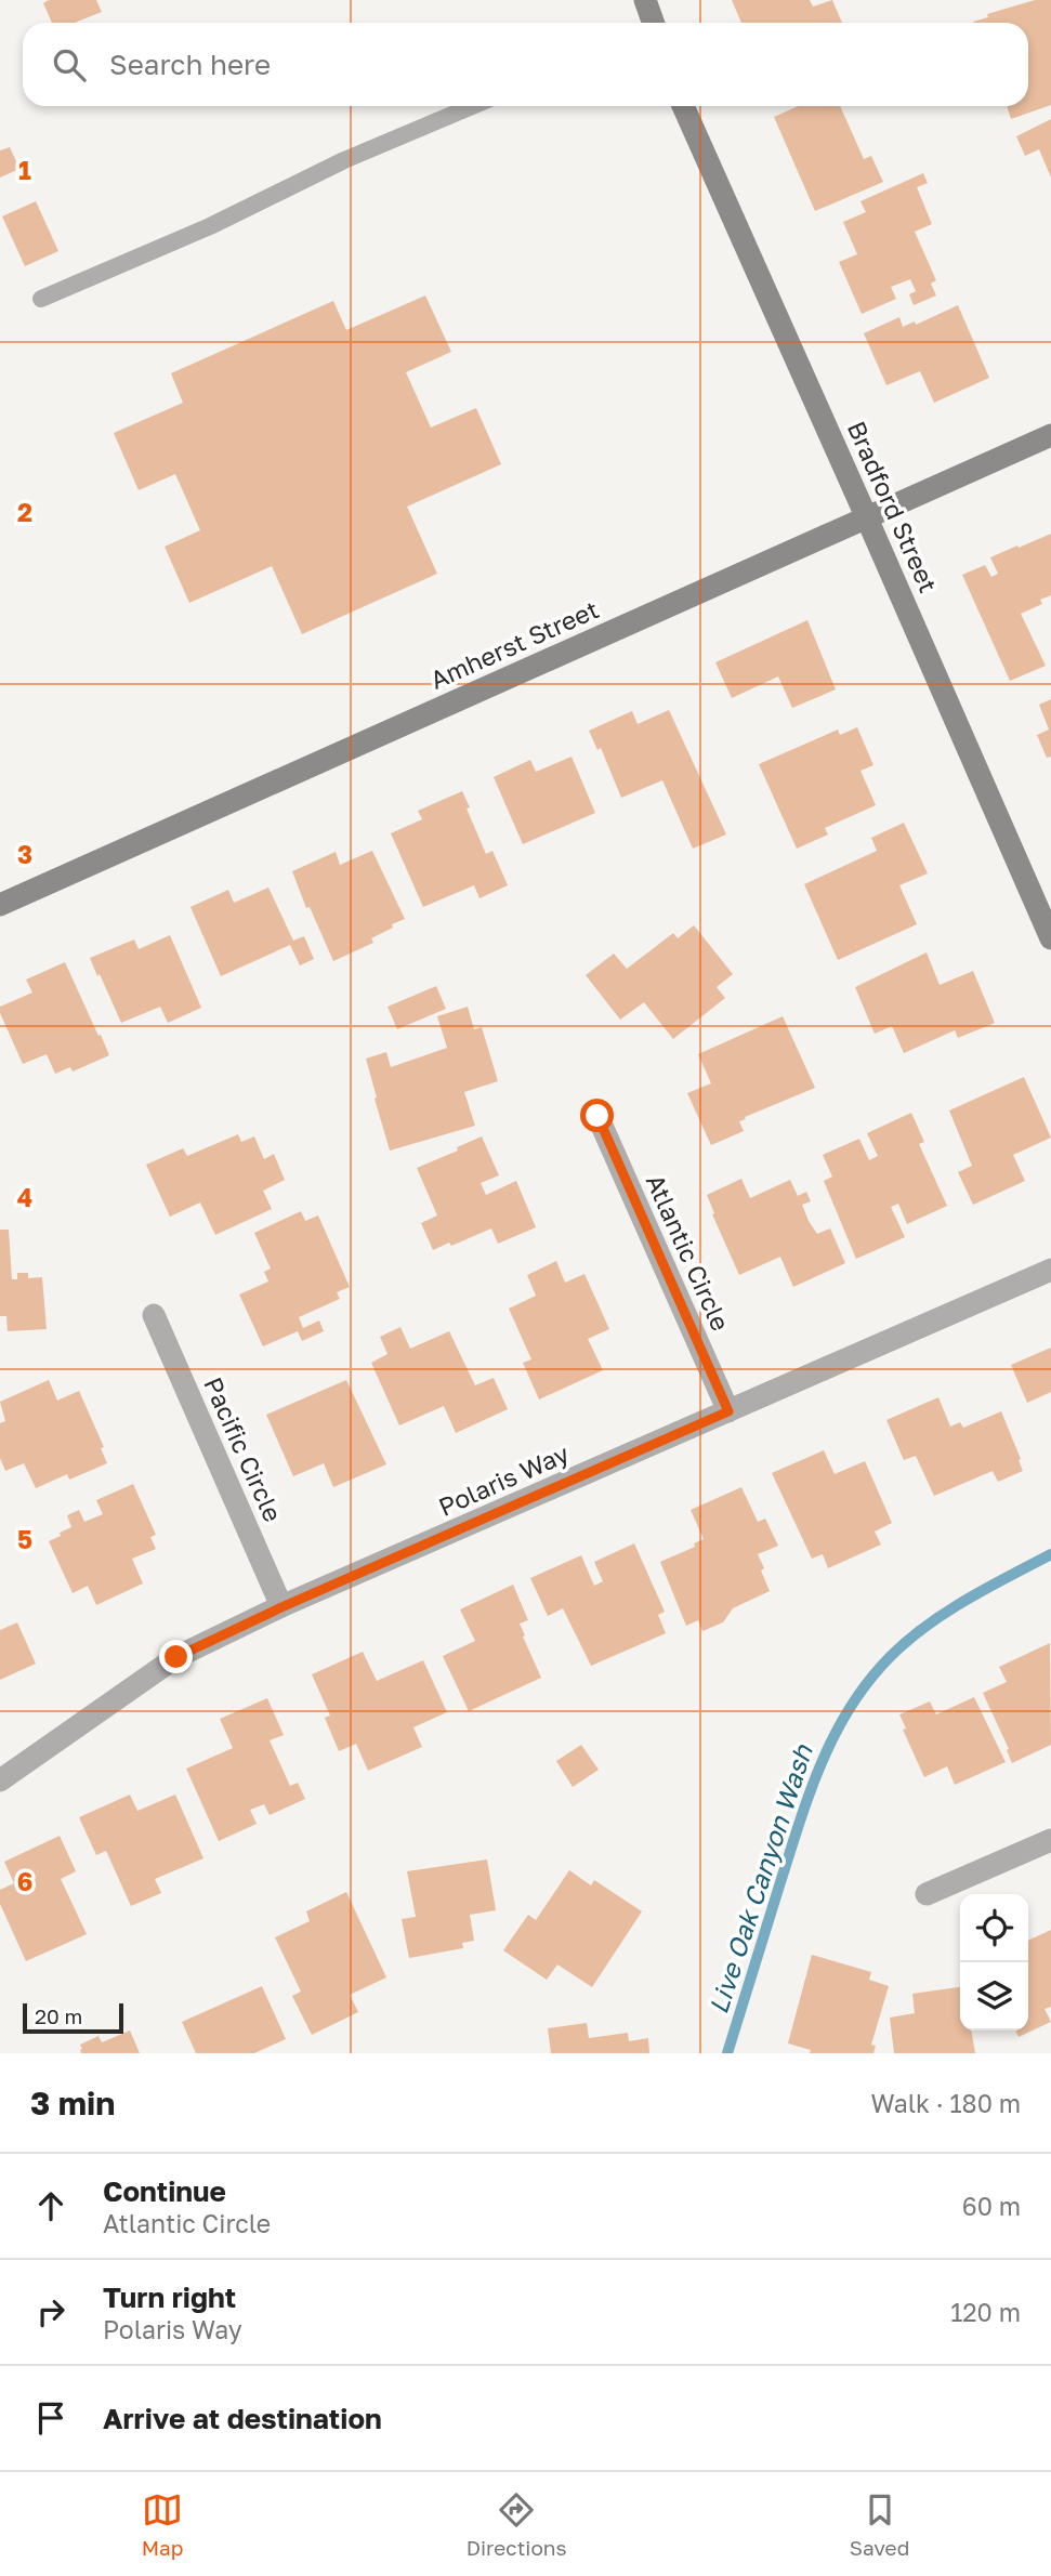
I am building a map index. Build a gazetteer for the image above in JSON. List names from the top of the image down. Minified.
{"streets":{"street":["Bradford Street","Amherst Street","Atlantic Circle","Pacific Circle","Polaris Way"]},"crossings":[["Bradford Street","Amherst Street"],["Atlantic Circle","Polaris Way"],["Pacific Circle","Polaris Way"]],"water":["Live Oak Canyon Wash"],"scale_bar":"20 m","page":{"search":"Search here","scale":"20 m","heading":["3 min","Walk · 180 m"],"list":[["Continue","Atlantic Circle","60 m"],["Turn right","Polaris Way","120 m"],"Arrive at destination"],"nav":["Map","Directions","Saved"]},"grid":{"rows":["1","2","3","4","5","6"]}}
